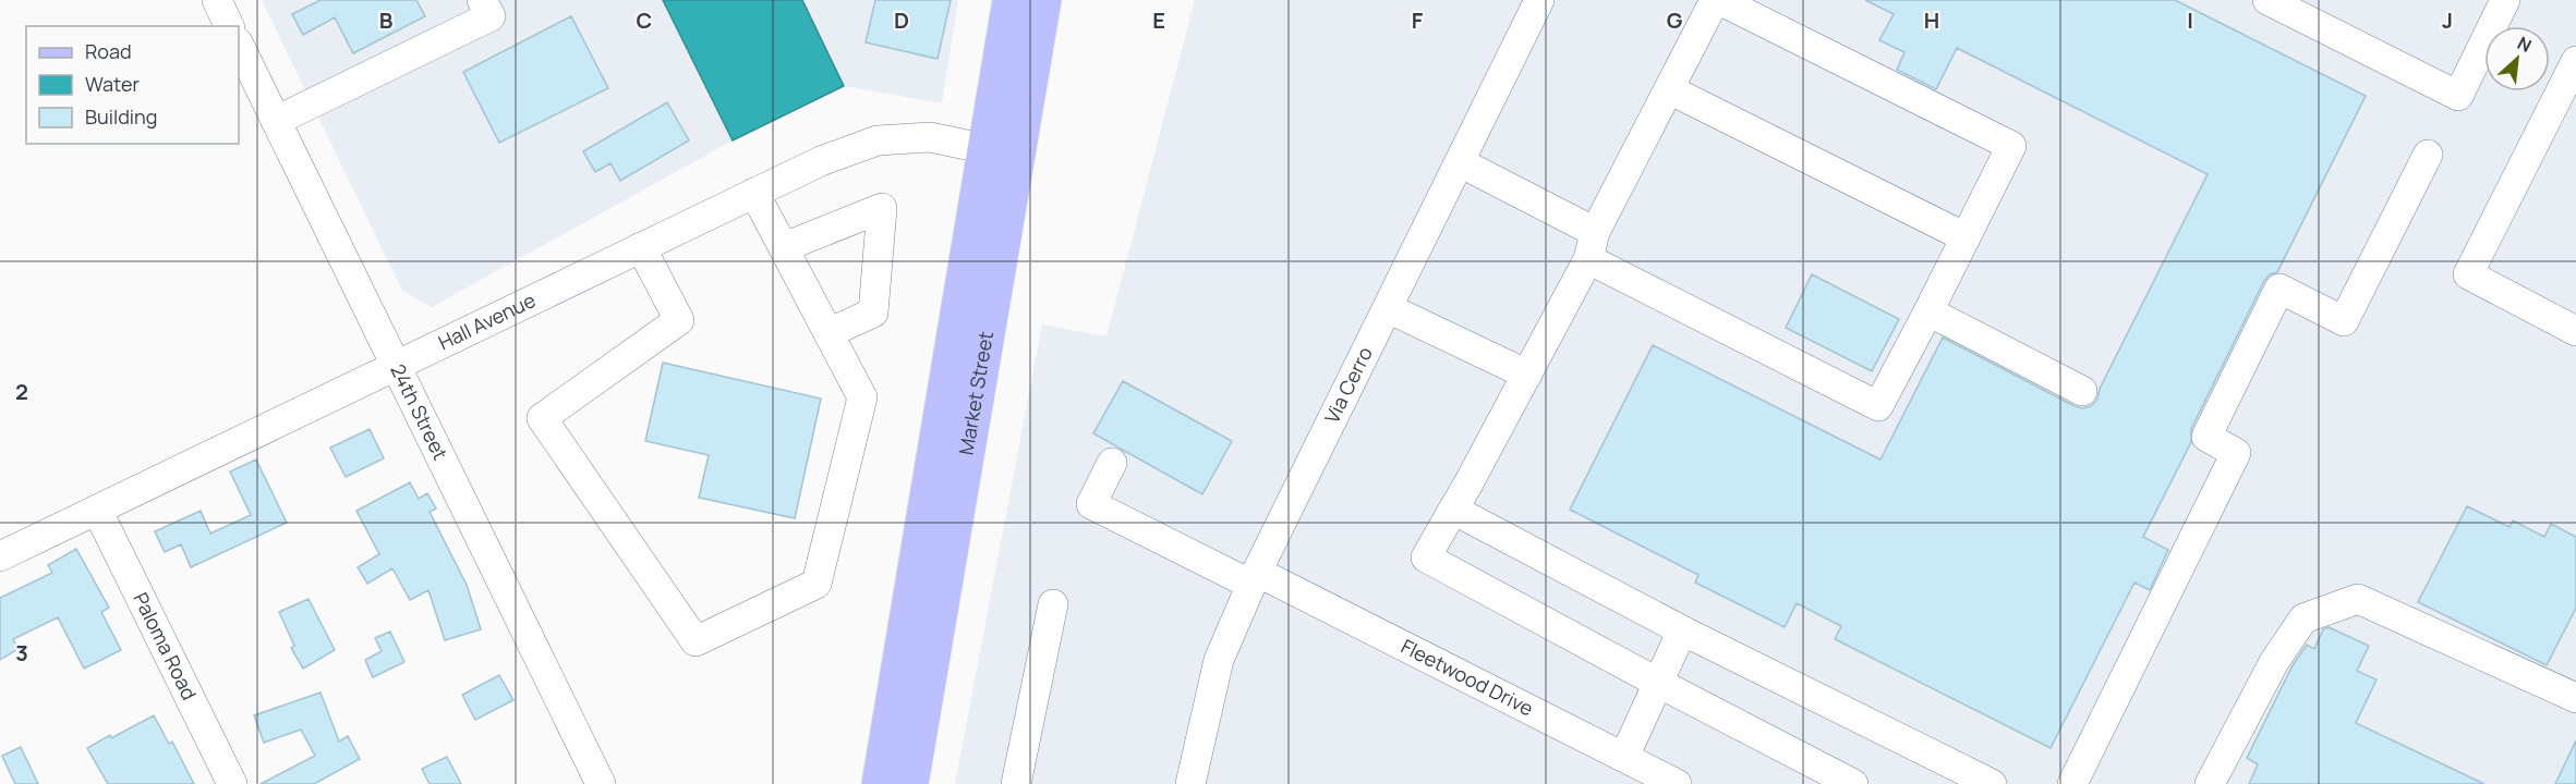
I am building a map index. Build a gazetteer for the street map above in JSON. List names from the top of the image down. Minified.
{"streets":{"main road":["Market Street"],"street":["Hall Avenue","Via Cerro","24th Street","Paloma Road","Fleetwood Drive"]},"crossings":[["Hall Avenue","Market Street"],["Hall Avenue","24th Street"],["Hall Avenue","Paloma Road"],["Via Cerro","Fleetwood Drive"]],"legend":["Road","Water","Building"],"north":"top right","grid":{"columns":["B","C","D","E","F","G","H","I","J"],"rows":["2","3"]}}
